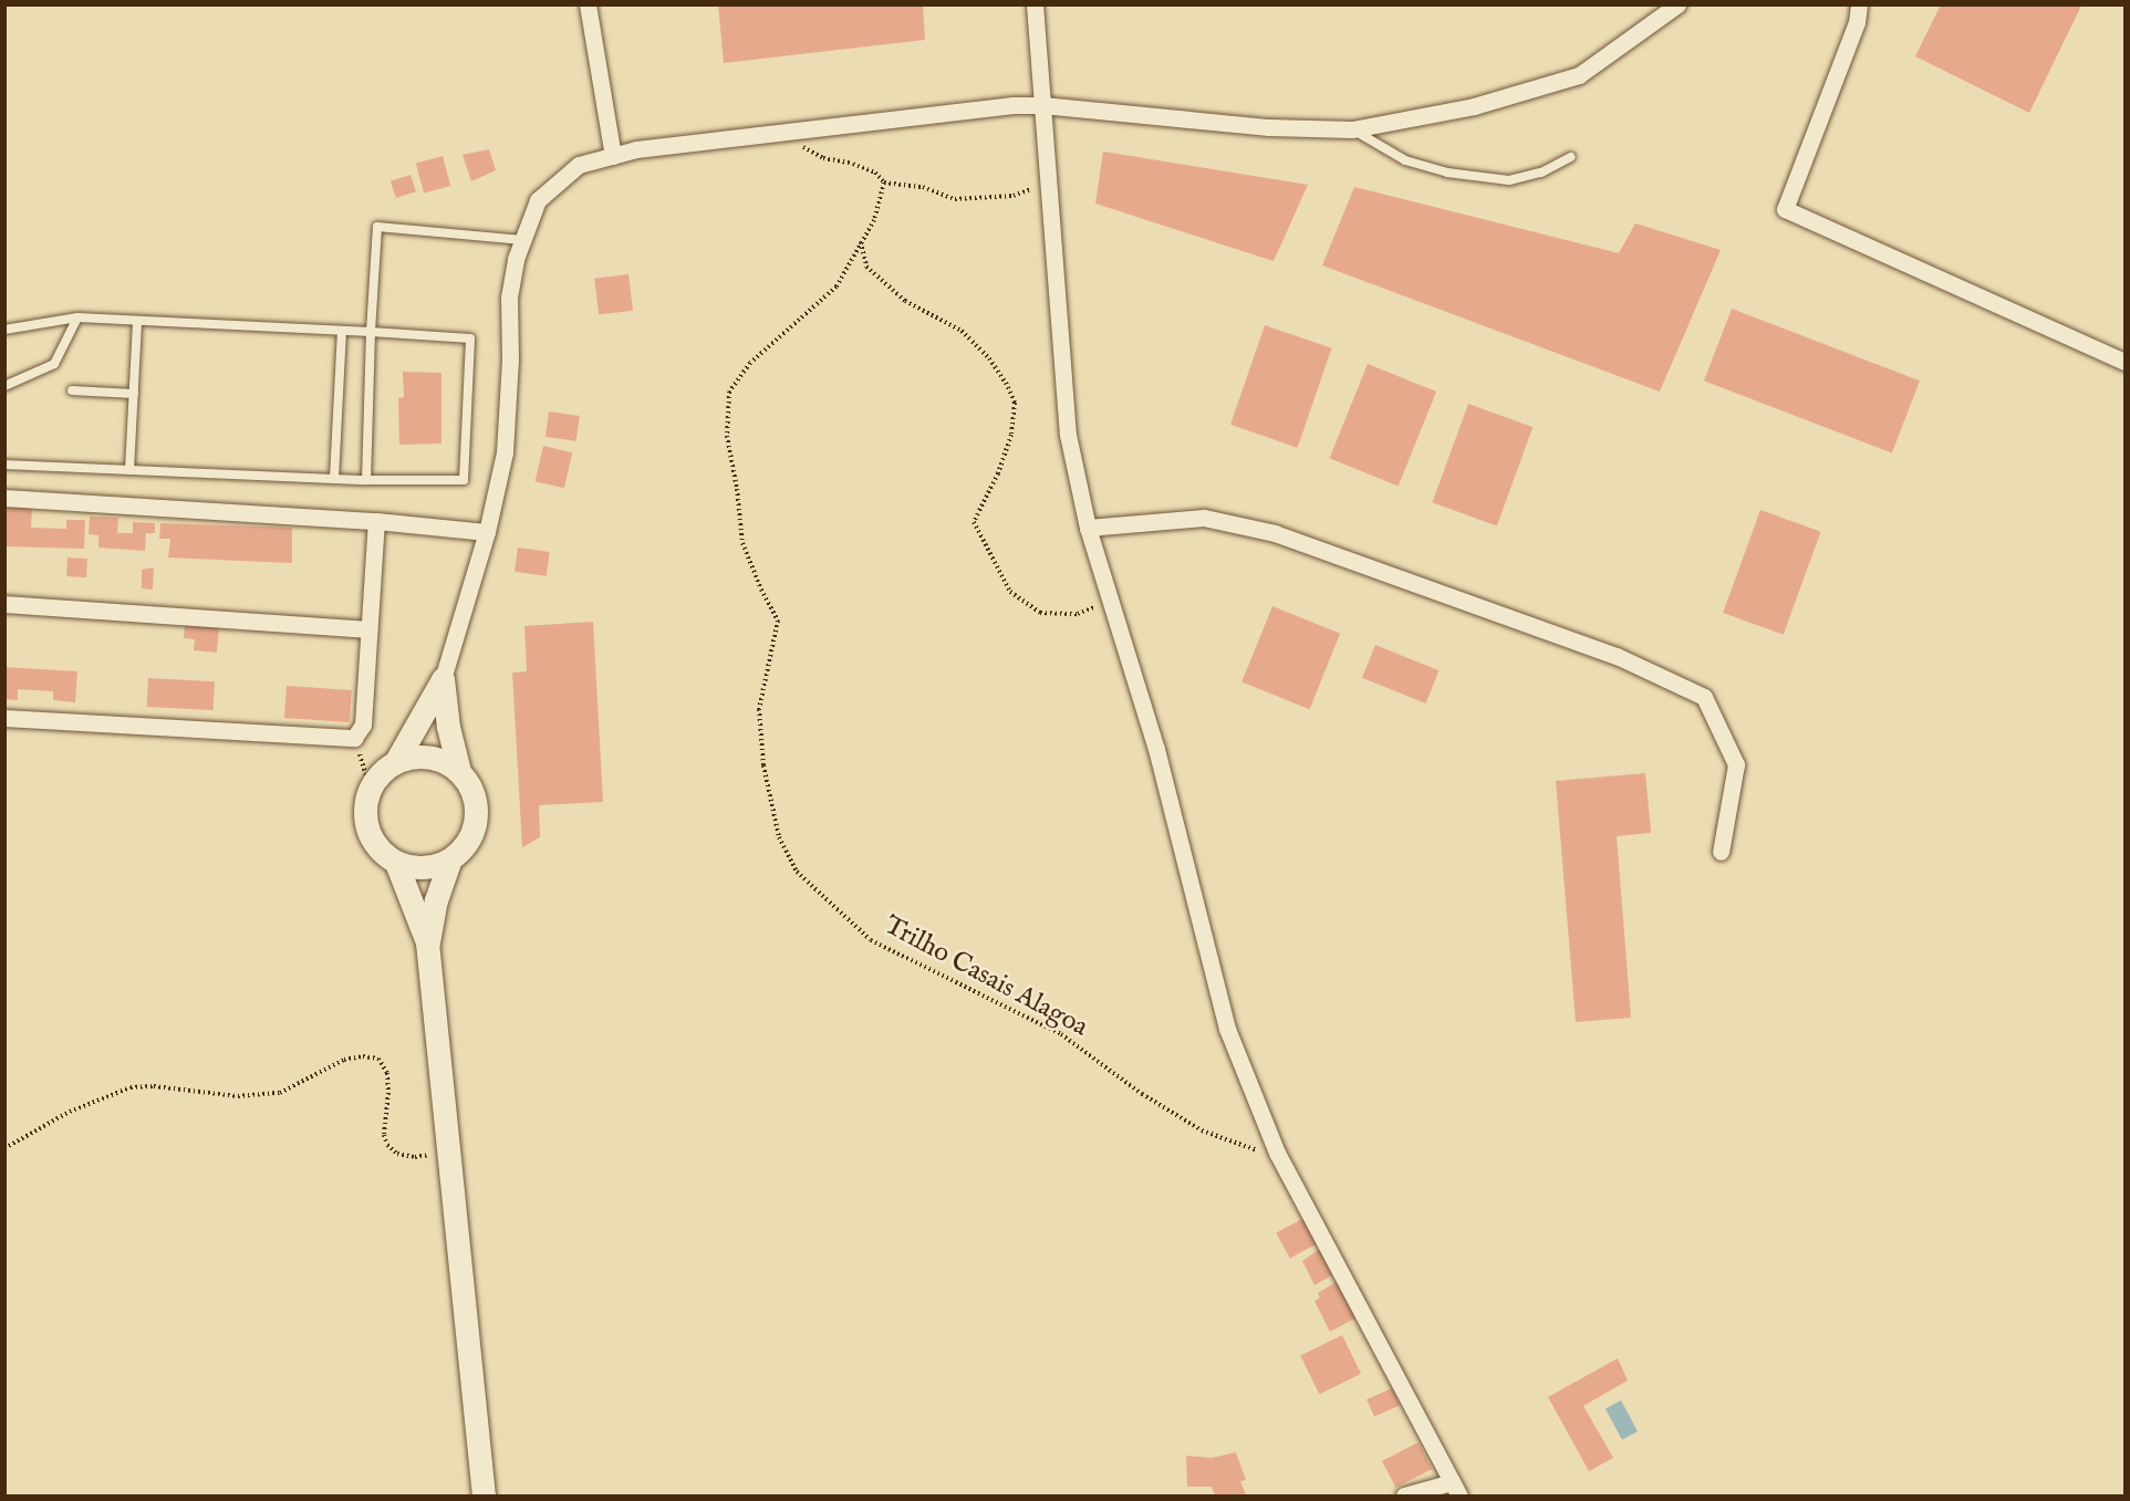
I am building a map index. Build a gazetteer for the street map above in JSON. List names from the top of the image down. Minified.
{"streets":{"path":["Trilho Casais Alagoa"]}}
